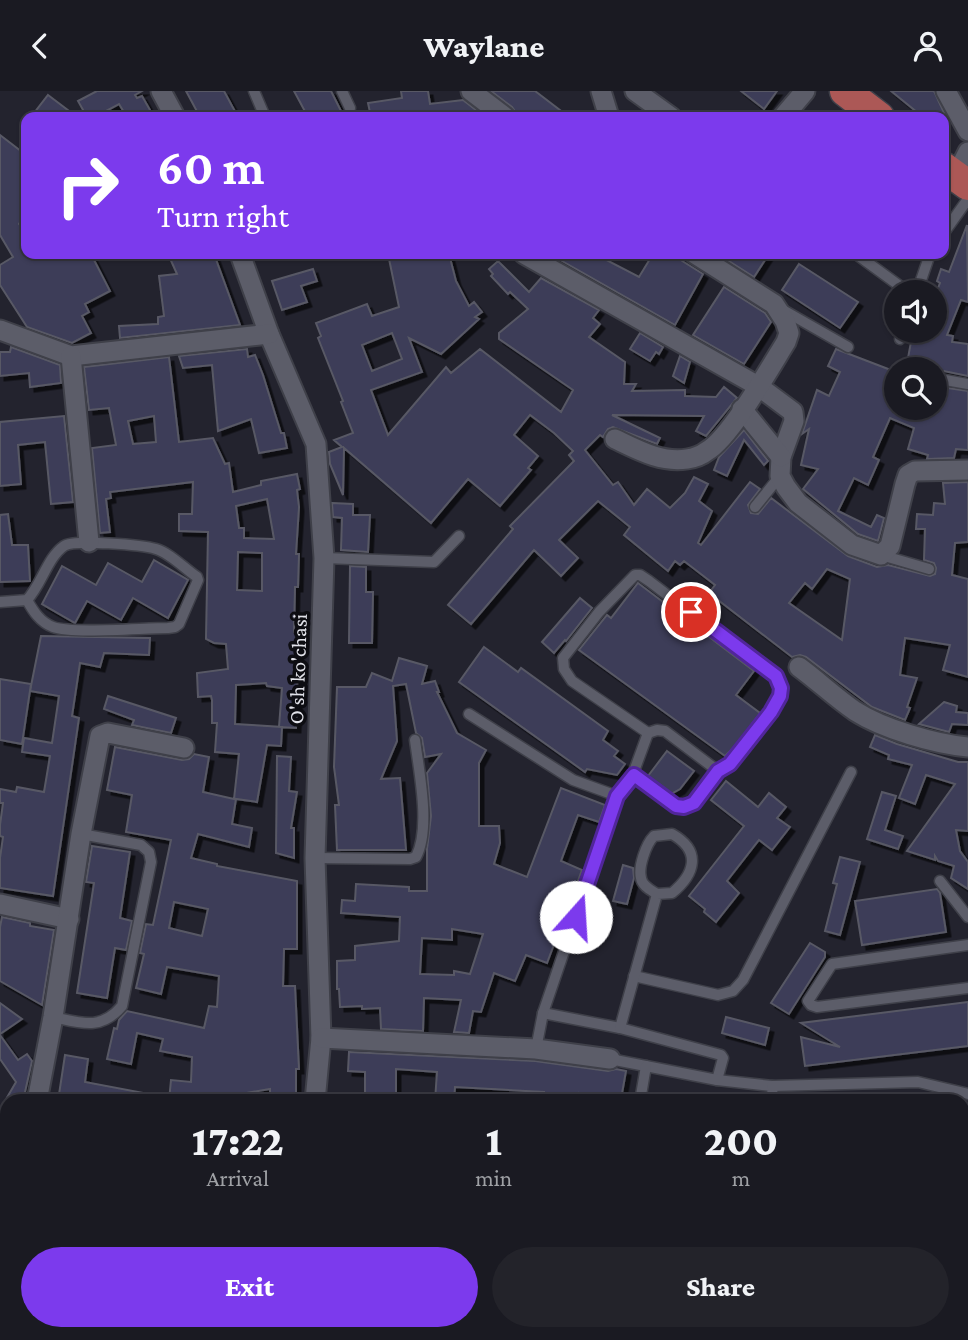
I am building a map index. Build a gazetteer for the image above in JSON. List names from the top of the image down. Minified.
{"streets":{"street":["O'sh ko'chasi"]},"page":{"header":"Waylane","turn":["60 m","Turn right"],"eta":["17:22","Arrival","1","min","200","m"],"buttons":["Exit","Share"]}}
